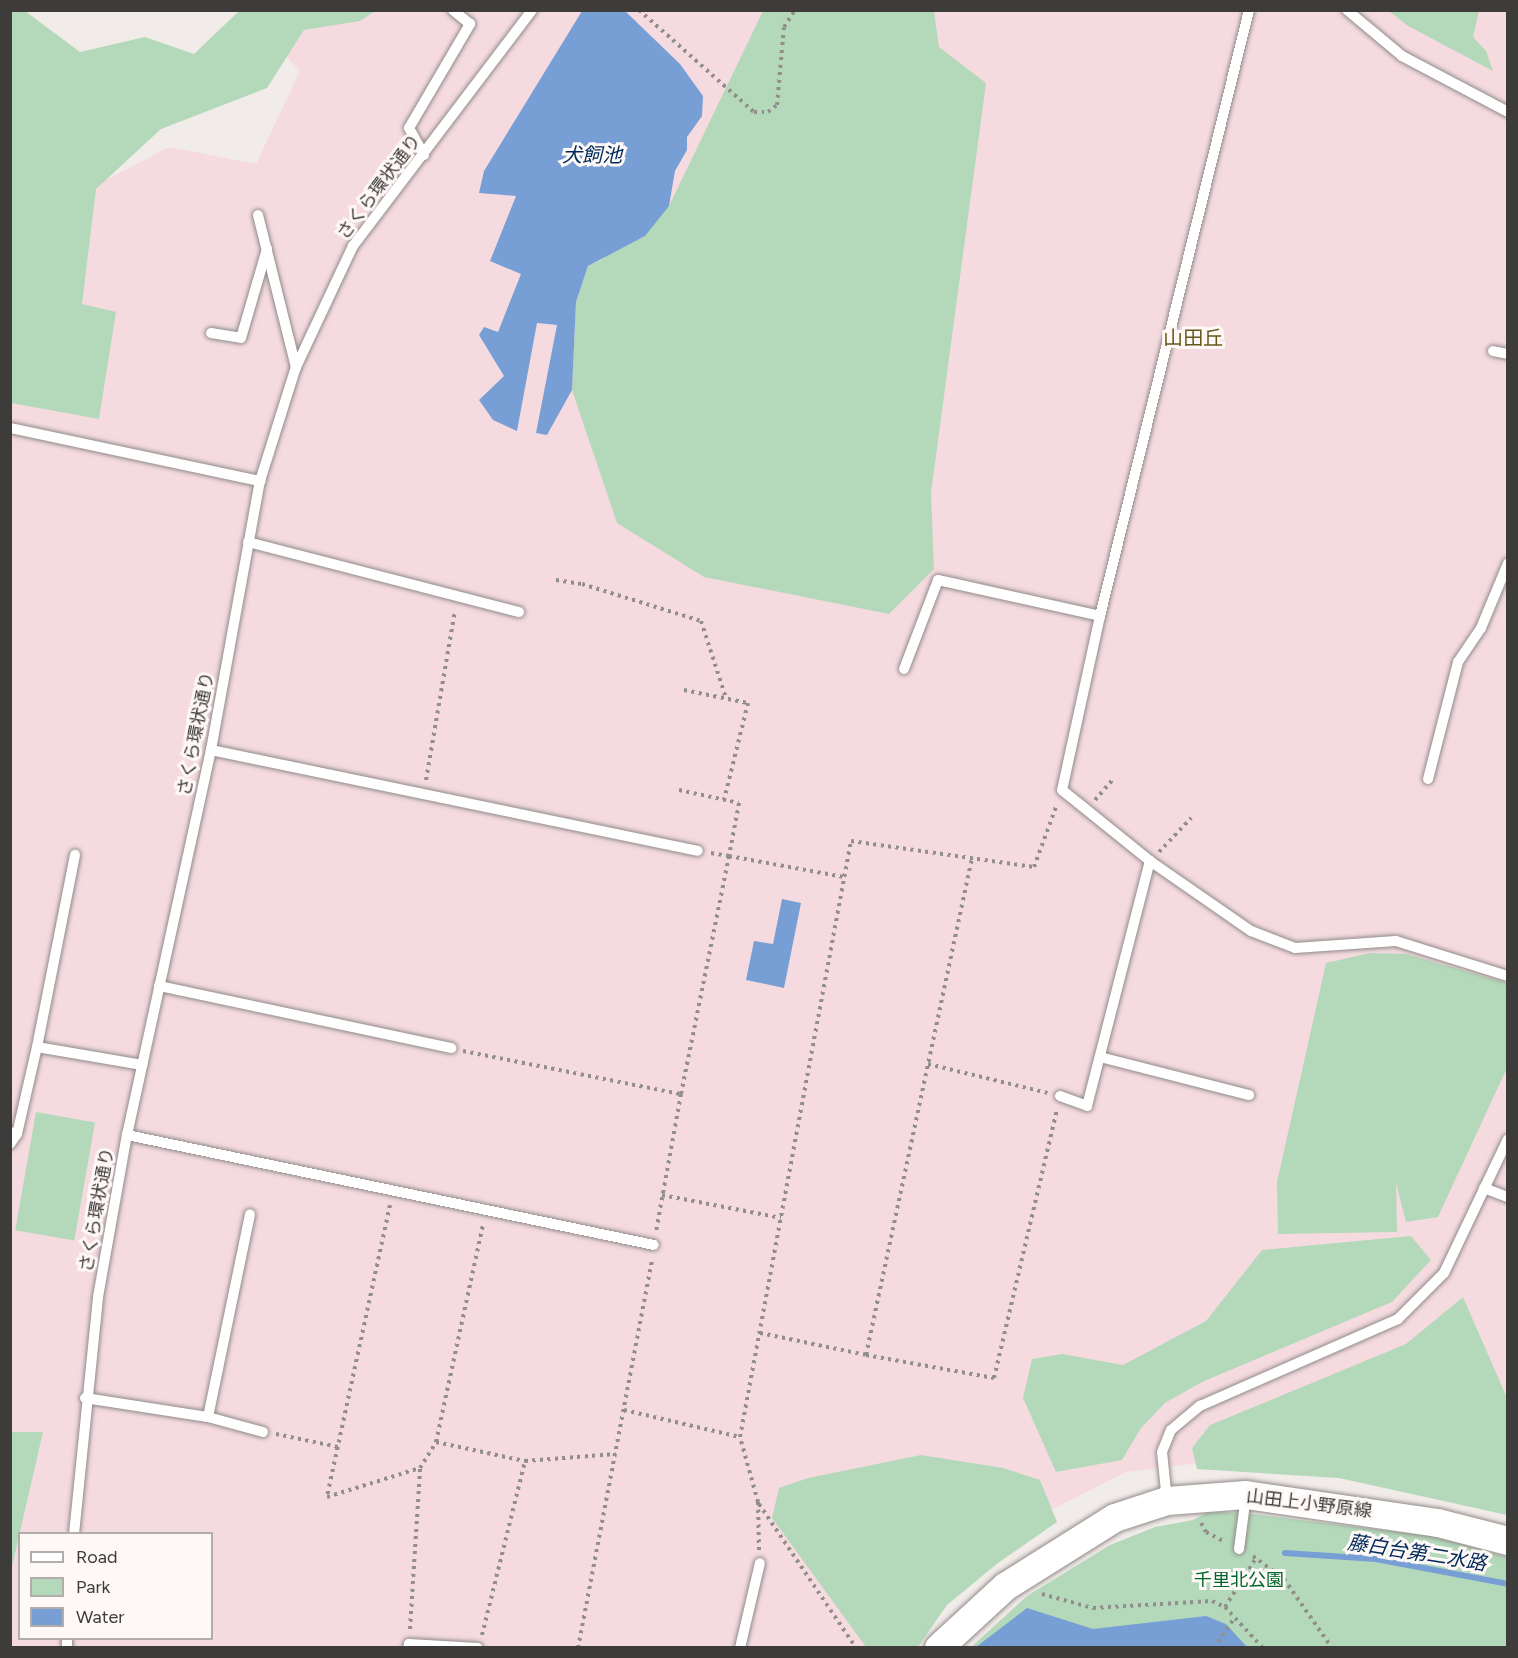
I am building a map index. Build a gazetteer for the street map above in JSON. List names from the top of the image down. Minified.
{"streets":{"main road":["山田上小野原線"],"lane":["さくら環状通り"]},"districts":["山田丘"],"water":["犬飼池","藤白台第二水路"],"parks":["千里北公園"],"legend":["Road","Park","Water"]}
